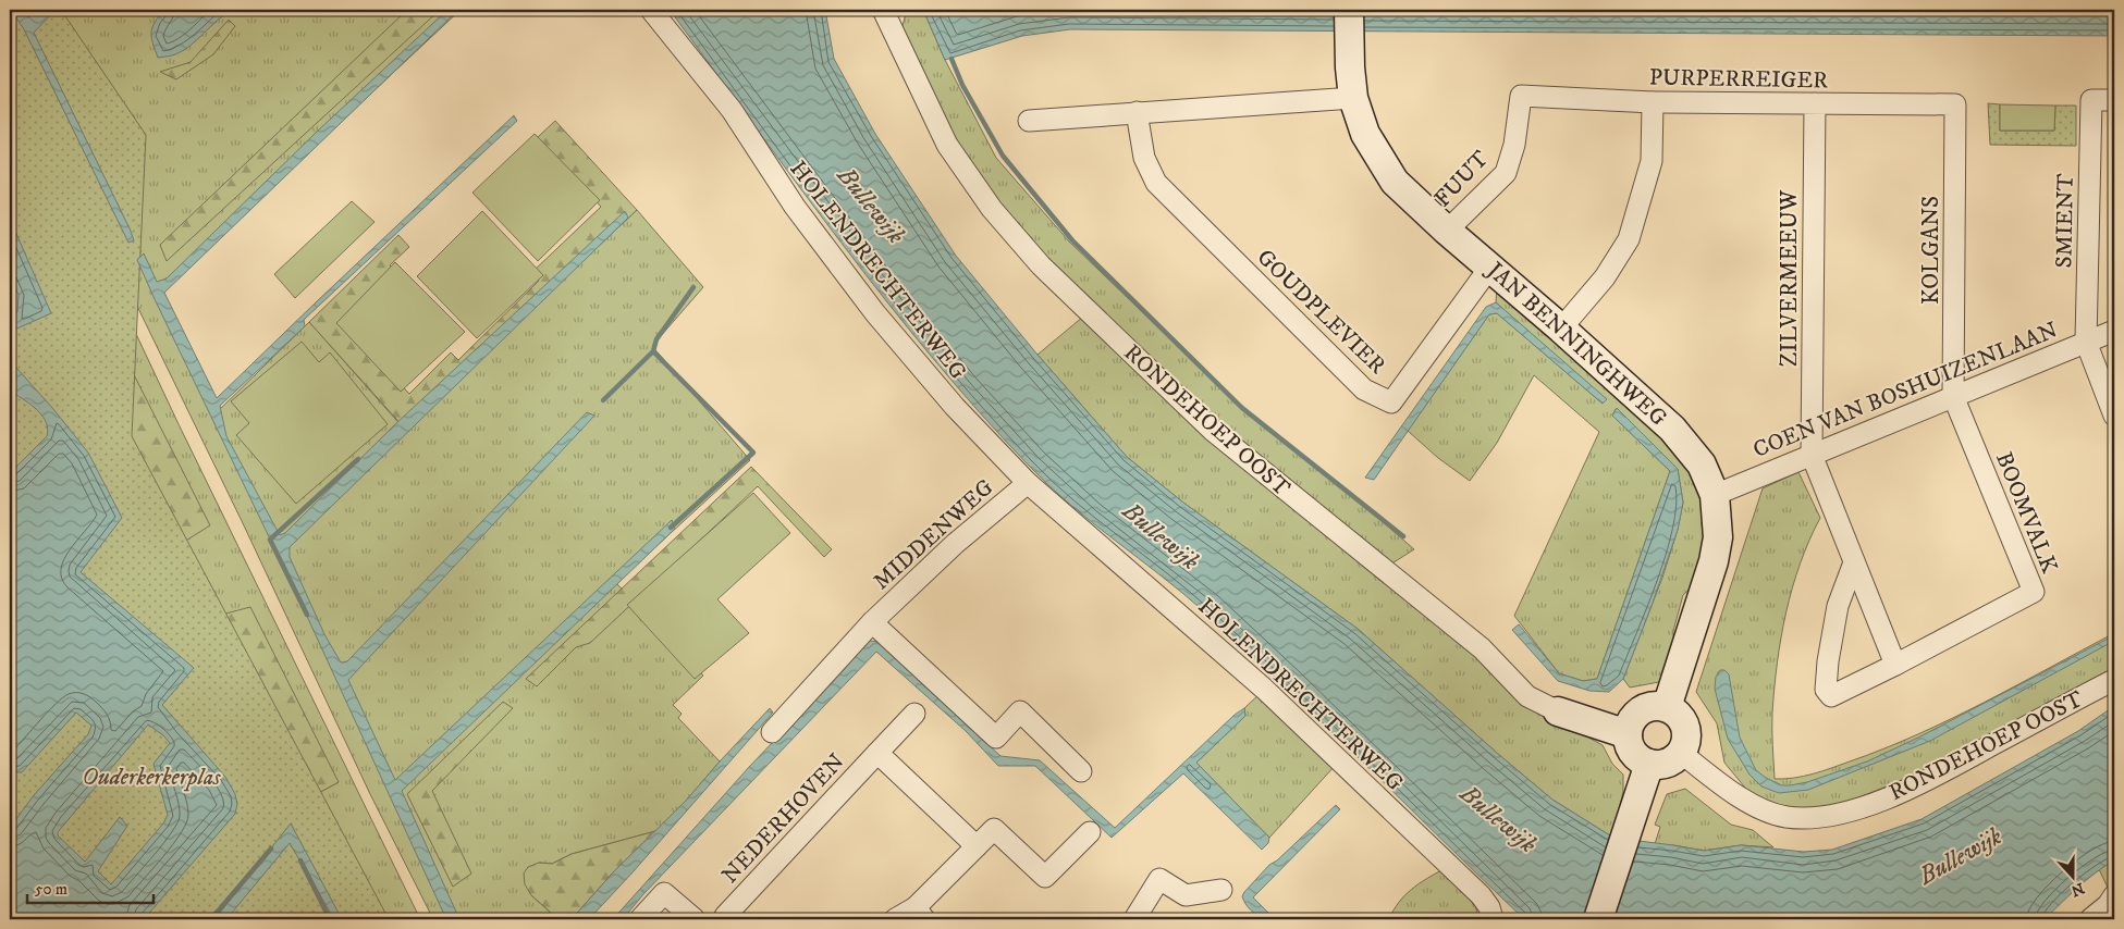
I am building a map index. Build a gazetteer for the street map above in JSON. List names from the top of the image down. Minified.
{"streets":{"street":["PURPERREIGER","FUUT","SMIENT","KOLGANS","HOLENDRECHTERWEG","ZILVERMEEUW","GOUDPLEVIER","JAN BENNINGHWEG","COEN VAN BOSHUIZENLAAN","RONDEHOEP OOST","BOOMVALK","MIDDENWEG","NEDERHOVEN"]},"crossings":[["PURPERREIGER","FUUT"],["PURPERREIGER","KOLGANS"],["PURPERREIGER","ZILVERMEEUW"],["FUUT","JAN BENNINGHWEG"],["SMIENT","COEN VAN BOSHUIZENLAAN"],["KOLGANS","COEN VAN BOSHUIZENLAAN"],["KOLGANS","BOOMVALK"],["HOLENDRECHTERWEG","MIDDENWEG"],["ZILVERMEEUW","COEN VAN BOSHUIZENLAAN"],["GOUDPLEVIER","JAN BENNINGHWEG"],["JAN BENNINGHWEG","COEN VAN BOSHUIZENLAAN"],["JAN BENNINGHWEG","RONDEHOEP OOST"],["COEN VAN BOSHUIZENLAAN","BOOMVALK"]],"water":["Bullewijk"],"parks":["Ouderkerkerplas"],"scale_bar":"50 m","north":"bottom"}
